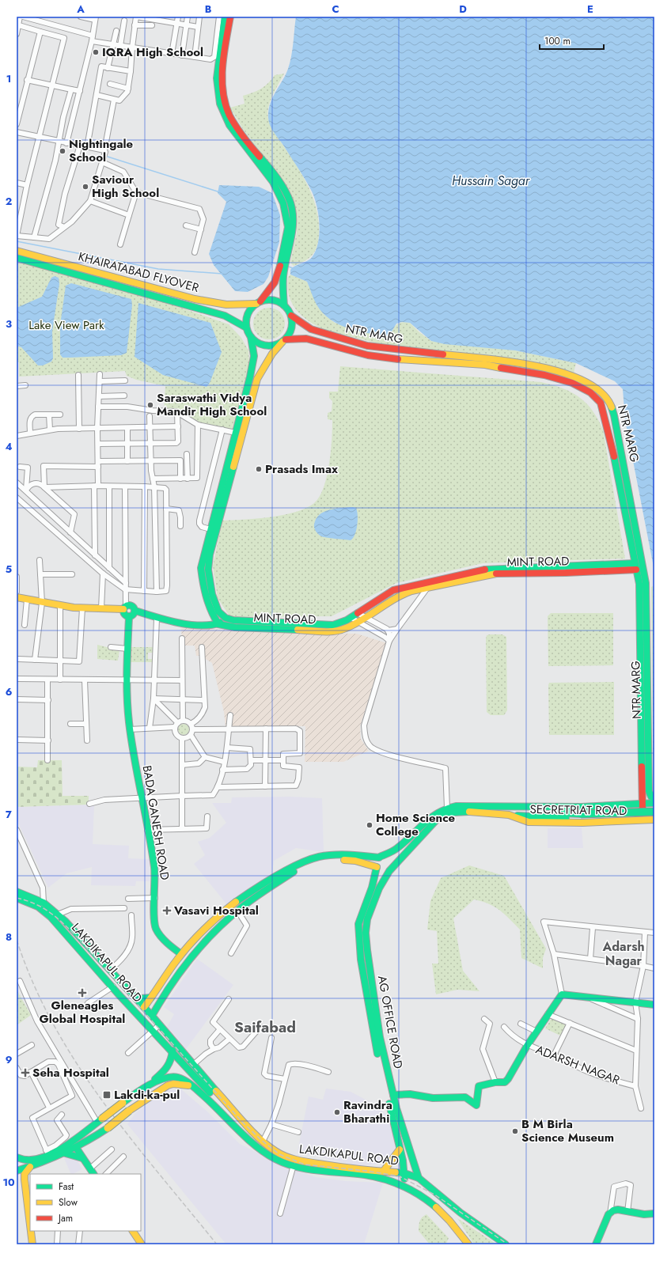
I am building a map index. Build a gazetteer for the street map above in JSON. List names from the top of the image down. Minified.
{"streets":{"main road":["KHAIRATABAD FLYOVER","NTR MARG","MINT ROAD","SECRETRIAT ROAD","BADA GANESH ROAD","LAKDIKAPUL ROAD","AG OFFICE ROAD"],"street":["ADARSH NAGAR"]},"crossings":[["KHAIRATABAD FLYOVER","NTR MARG"],["NTR MARG","MINT ROAD"],["NTR MARG","SECRETRIAT ROAD"],["MINT ROAD","BADA GANESH ROAD"],["SECRETRIAT ROAD","AG OFFICE ROAD"],["LAKDIKAPUL ROAD","AG OFFICE ROAD"]],"districts":["Adarsh Nagar","Saifabad"],"water":["Hussain Sagar"],"parks":["Lake View Park"],"places":{"other":["IQRA High School","Nightingale School","Saviour High School","Saraswathi Vidya Mandir High School","Prasads Imax","Home Science College","Ravindra Bharathi","B M Birla Science Museum"],"health":["Vasavi Hospital","Gleneagles Global Hospital","Seha Hospital"],"transit":["Lakdi-ka-pul"]},"legend":["Fast","Slow","Jam"],"scale_bar":"100 m","grid":{"columns":["A","B","C","D","E"],"rows":["1","2","3","4","5","6","7","8","9","10"]}}
